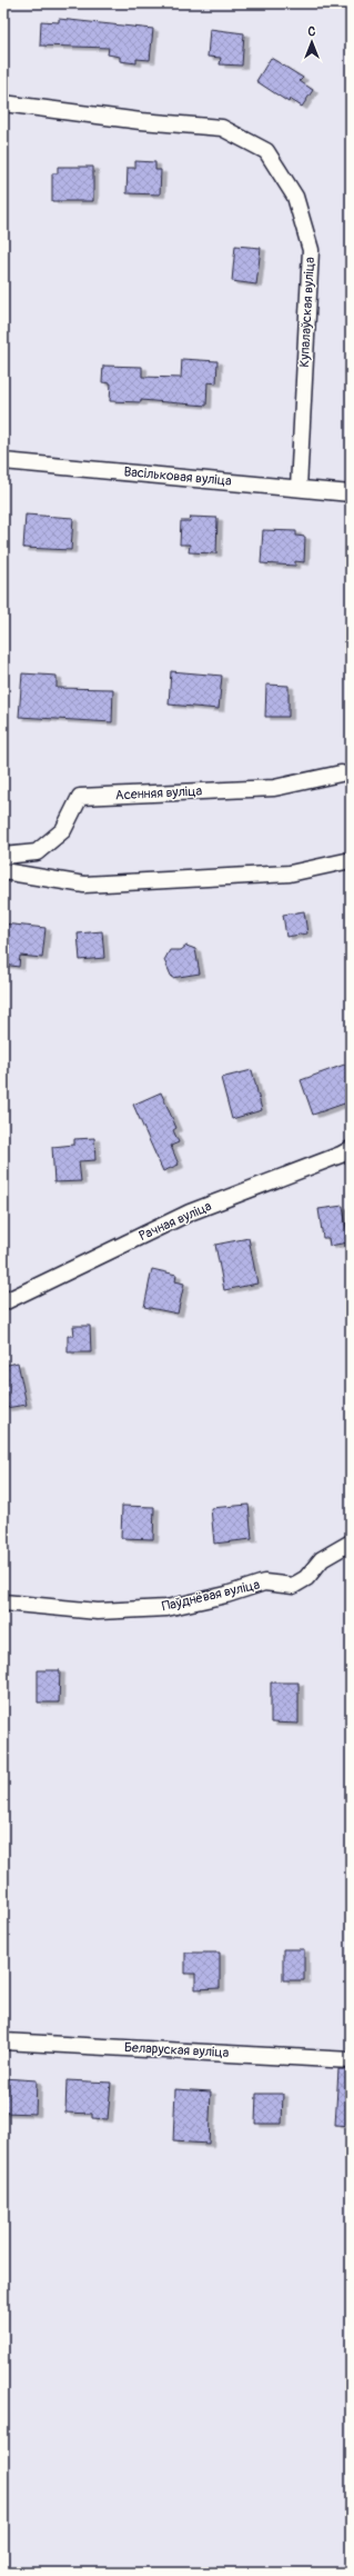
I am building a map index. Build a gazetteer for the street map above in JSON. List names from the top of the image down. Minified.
{"streets":{"street":["Купалаўская вуліца","Васільковая вуліца","Асенняя вуліца","Рачная вуліца","Паўднёвая вуліца","Беларуская вуліца"]},"crossings":[["Купалаўская вуліца","Васільковая вуліца"]],"north":"top"}
